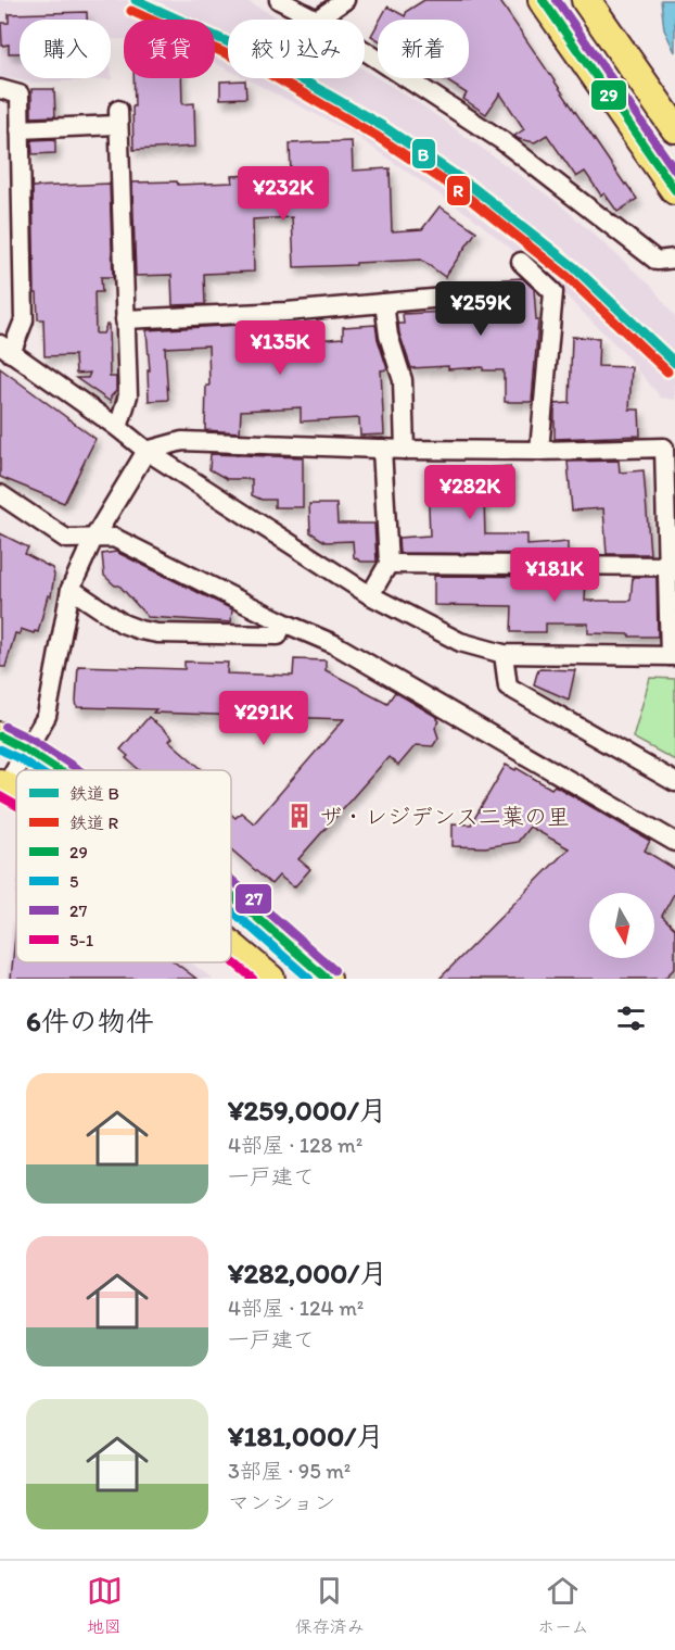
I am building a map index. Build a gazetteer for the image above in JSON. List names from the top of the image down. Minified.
{"places":{"building":["ザ・レジデンス二葉の里"]},"lines":["rail line B","transit line 29","transit line 27","rail line R","transit line 5","transit line 5-1"],"legend":["鉄道 B","鉄道 R","29","5","27","5-1"],"north":"bottom","page":{"chip":["購入","賃貸","絞り込み","新着"],"price":["¥232K","¥259K","¥135K","¥282K","¥181K","¥291K"],"heading":"6件の物件","list":[{"name":"¥259,000/月","note":"4部屋 · 128 m² · 一戸建て"},{"name":"¥282,000/月","note":"4部屋 · 124 m² · 一戸建て"},{"name":"¥181,000/月","note":"3部屋 · 95 m² · マンション"}],"tabs":["地図","保存済み","ホーム"]}}
